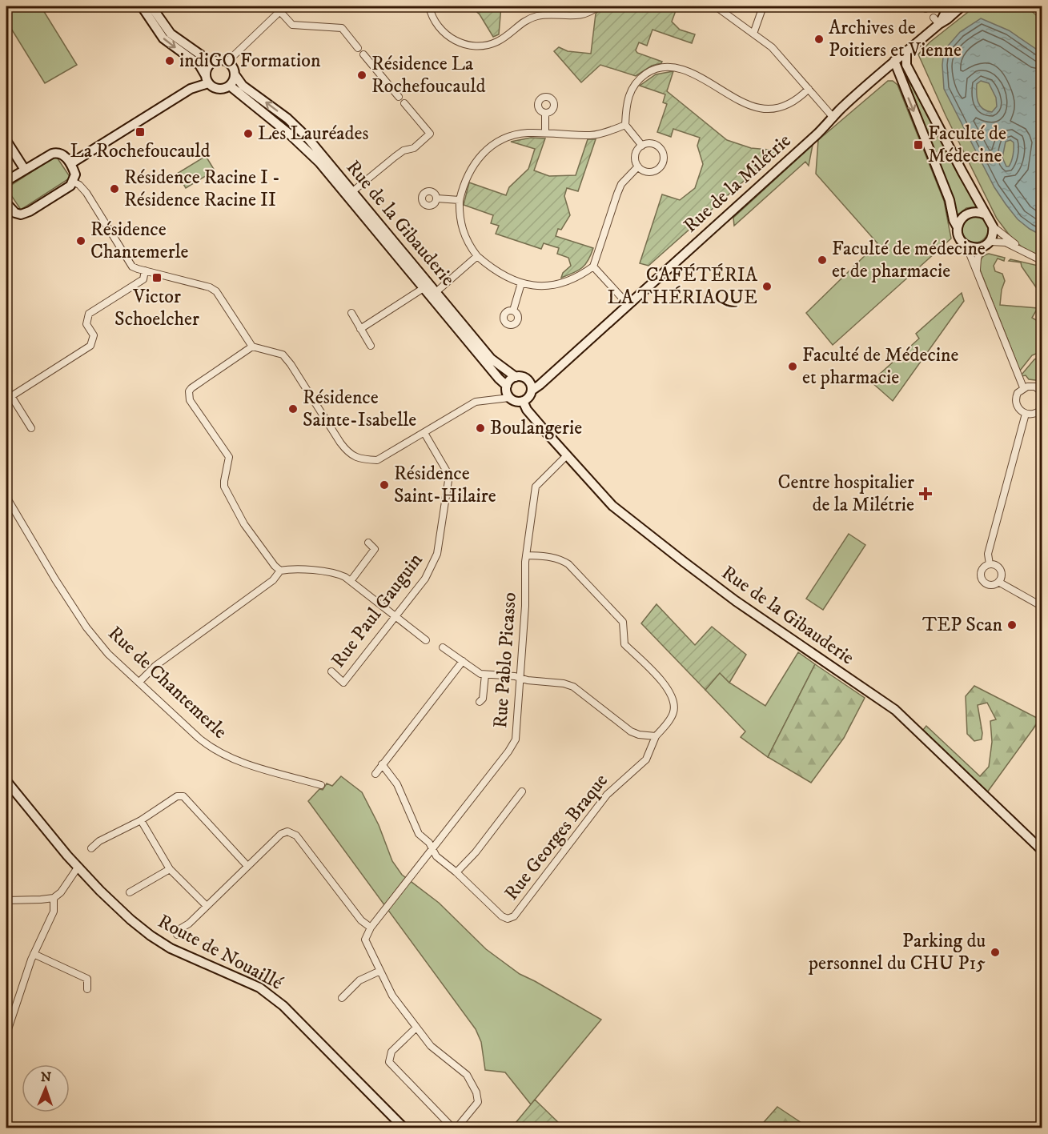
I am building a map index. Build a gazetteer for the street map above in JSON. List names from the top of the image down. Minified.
{"streets":{"street":["Rue de la Milétrie","Rue de la Gibauderie","Rue Paul Gauguin","Rue Pablo Picasso","Rue de Chantemerle","Rue Georges Braque","Route de Nouaillé"]},"crossings":[["Rue de la Milétrie","Rue de la Gibauderie"],["Rue de la Gibauderie","Rue Pablo Picasso"],["Rue Pablo Picasso","Rue Georges Braque"]],"places":{"other":["Archives de Poitiers et Vienne","indiGO Formation","Résidence La Rochefoucauld","Les Lauréades","Résidence Racine I - Résidence Racine II","Résidence Chantemerle","Faculté de médecine et de pharmacie","CAFÉTÉRIA LA THÉRIAQUE","Faculté de Médecine et pharmacie","Résidence Sainte-Isabelle","Boulangerie","Résidence Saint-Hilaire","TEP Scan","Parking du personnel du CHU P15"],"transit":["La Rochefoucauld","Faculté de Médecine","Victor Schoelcher"],"health":["Centre hospitalier de la Milétrie"]},"north":"top"}
